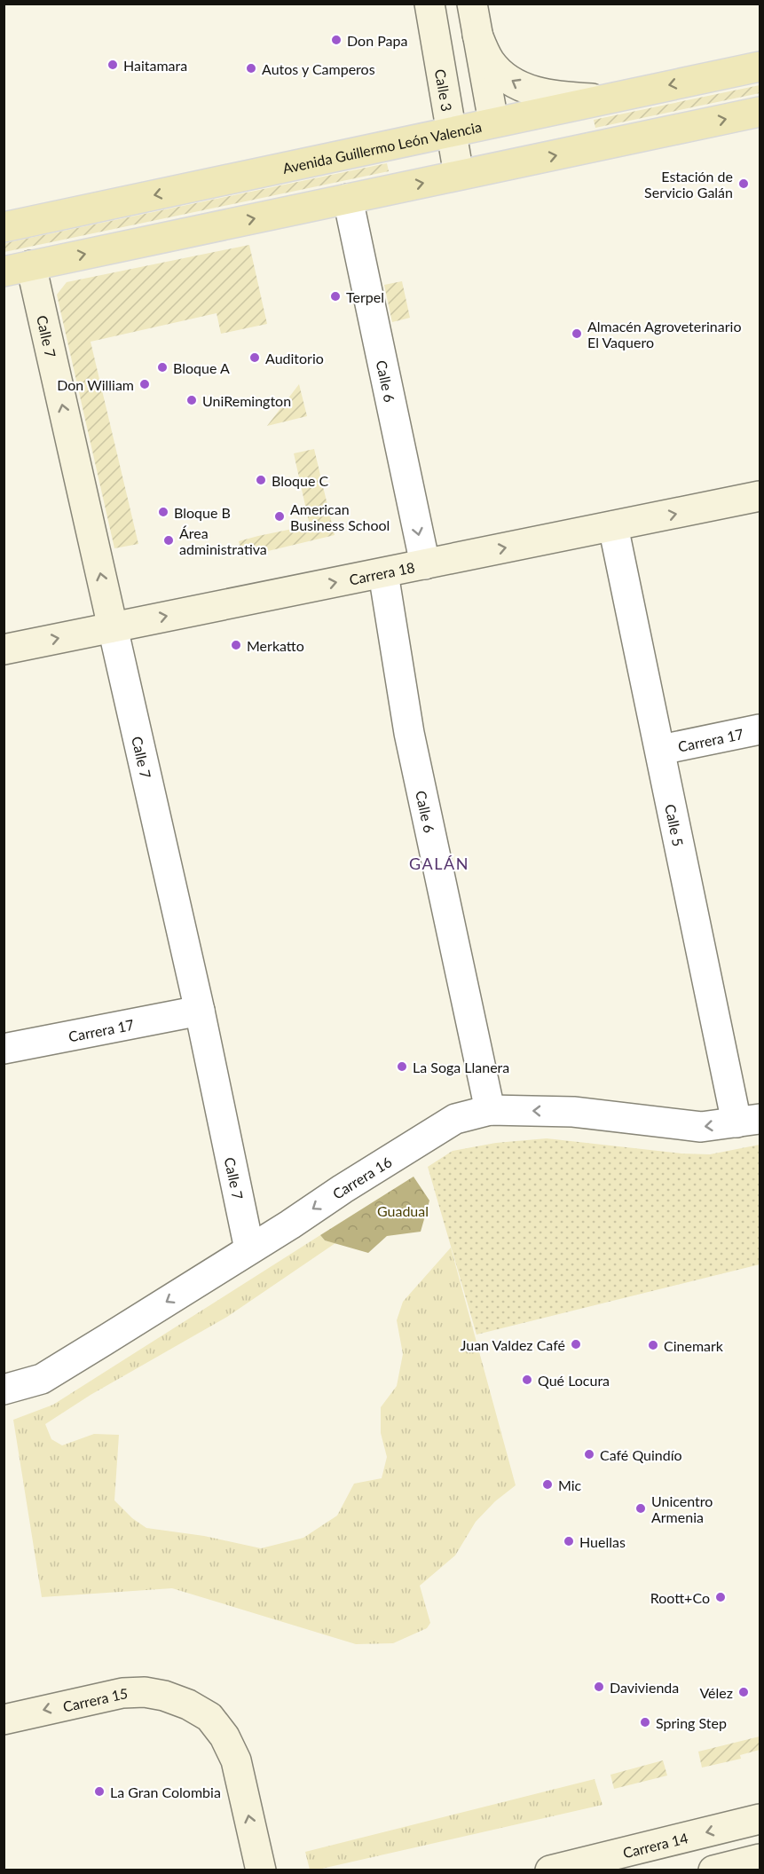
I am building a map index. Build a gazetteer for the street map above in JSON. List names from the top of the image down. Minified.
{"streets":{"main road":["Avenida Guillermo León Valencia"],"street":["Calle 3","Calle 7","Calle 6","Carrera 18","Carrera 17","Calle 5","Carrera 16","Carrera 15","Carrera 14"]},"crossings":[["Calle 3","Avenida Guillermo León Valencia"],["Calle 7","Carrera 18"],["Calle 7","Carrera 17"],["Calle 7","Carrera 16"],["Calle 6","Carrera 18"],["Calle 6","Carrera 16"],["Carrera 18","Calle 5"],["Carrera 17","Calle 5"],["Calle 5","Carrera 16"]],"one_way":["Calle 7","Calle 6","Carrera 18","Carrera 16","Carrera 14"],"districts":["GALÁN"],"parks":["Guadual"],"places":["Don Papa","Haitamara","Autos y Camperos","Estación de Servicio Galán","Terpel","Almacén Agroveterinario El Vaquero","Auditorio","Bloque A","Don William","UniRemington","Bloque C","Bloque B","American Business School","Área administrativa","Merkatto","La Soga Llanera","Juan Valdez Café","Cinemark","Qué Locura","Café Quindío","Mic","Unicentro Armenia","Huellas","Roott+Co","Davivienda","Vélez","Spring Step","La Gran Colombia"]}
